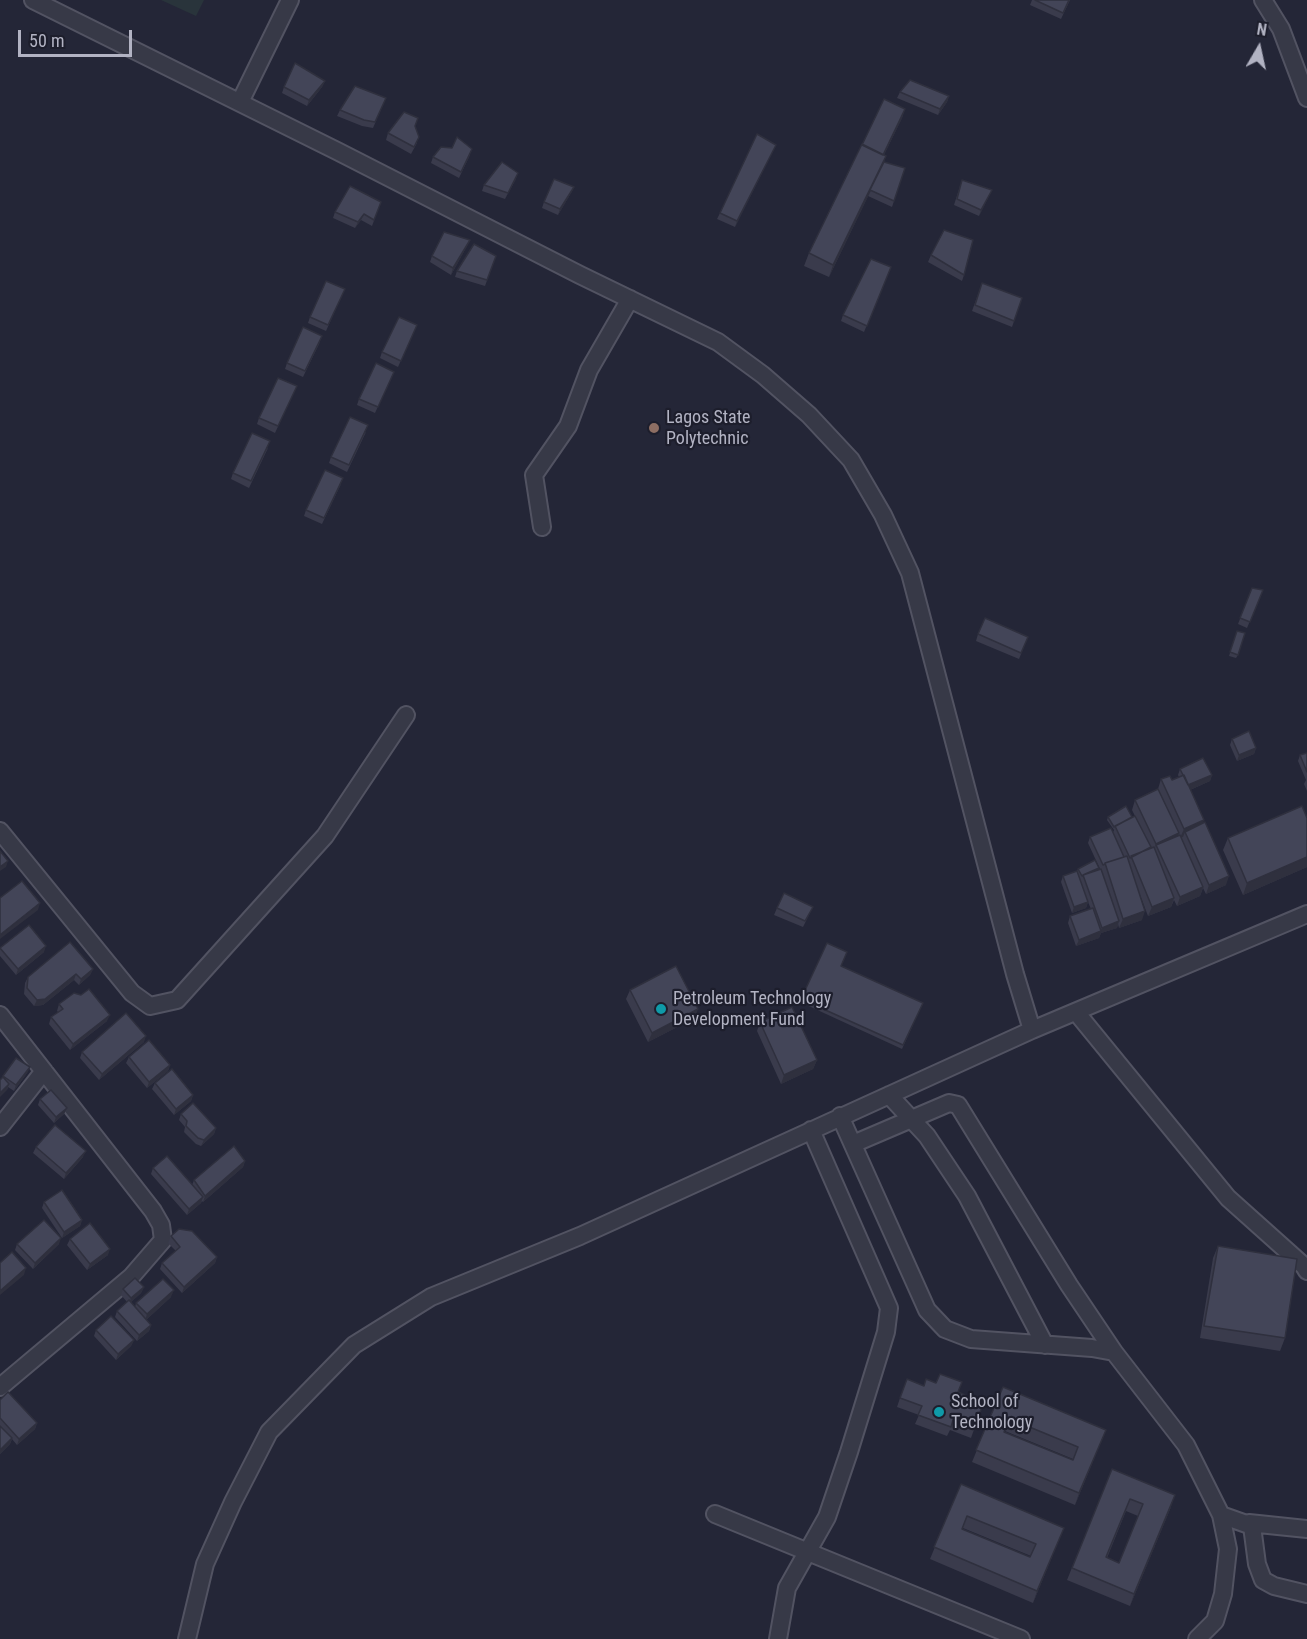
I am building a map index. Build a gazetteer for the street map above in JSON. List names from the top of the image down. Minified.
{"places":["Lagos State Polytechnic","Petroleum Technology Development Fund","School of Technology"],"scale_bar":"50 m","north":"top"}
